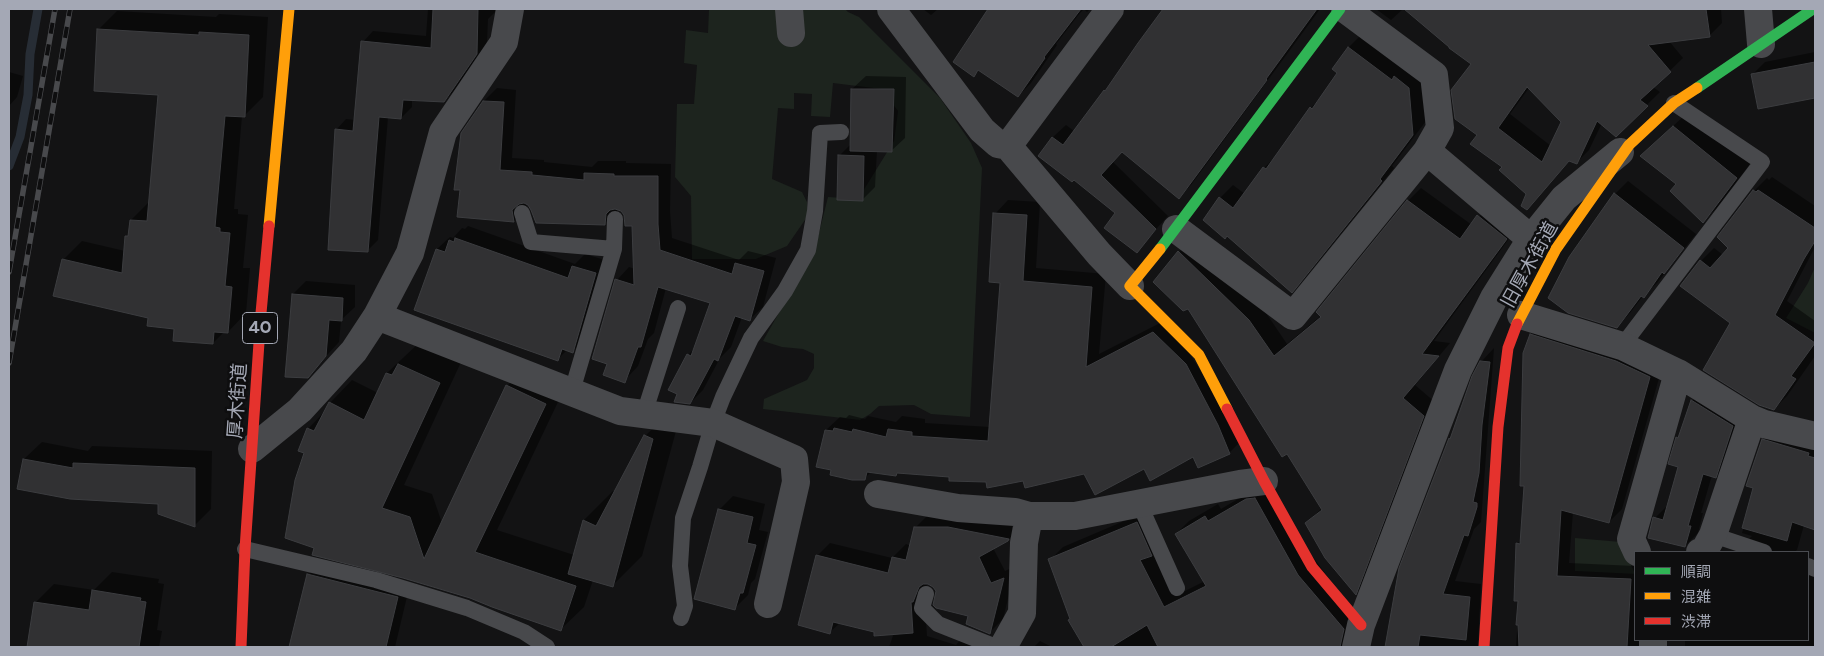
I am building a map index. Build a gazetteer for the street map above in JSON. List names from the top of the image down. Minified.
{"streets":{"street":["旧厚木街道","40","厚木街道"]},"legend":["順調","混雑","渋滞"]}
